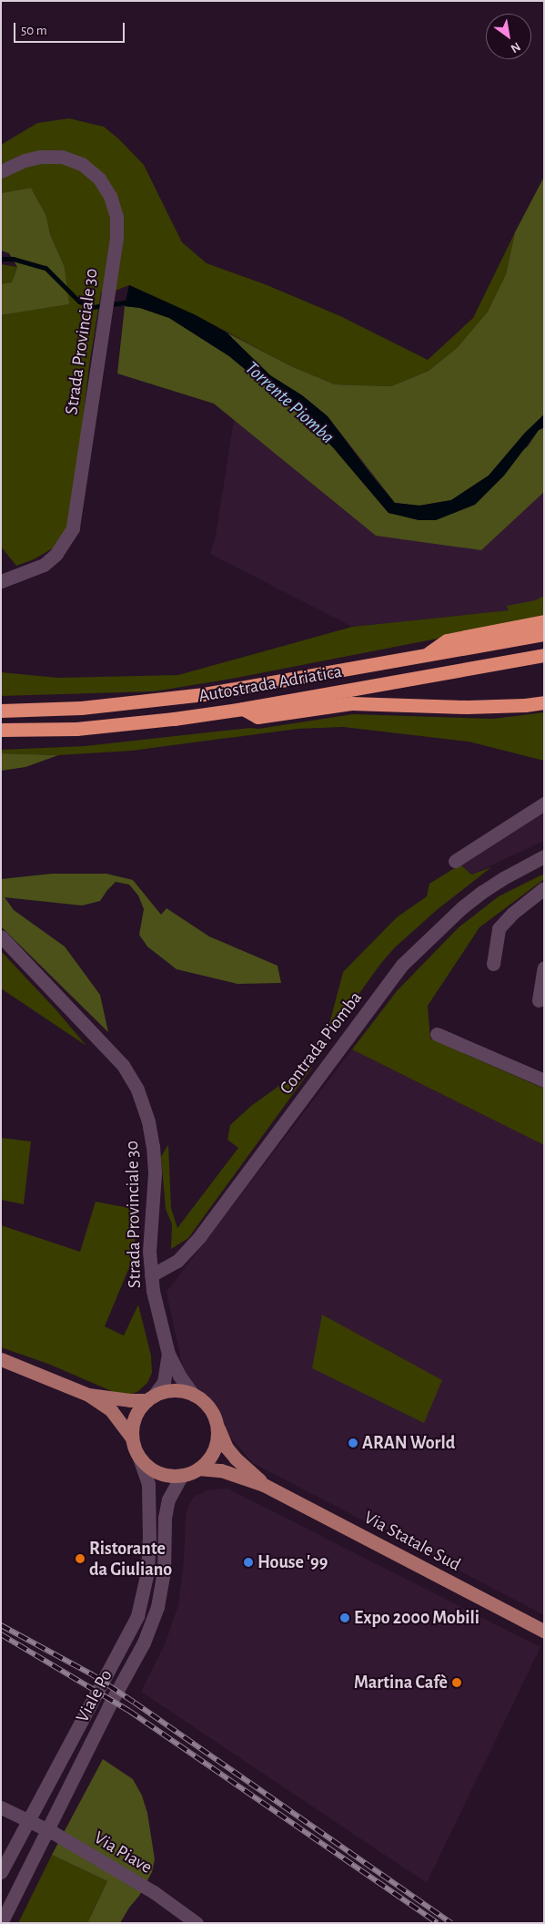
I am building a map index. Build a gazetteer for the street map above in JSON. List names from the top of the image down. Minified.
{"streets":{"highway":["Autostrada Adriatica"],"main road":["Via Statale Sud"],"street":["Strada Provinciale 30","Contrada Piomba","Viale Po","Via Piave"]},"crossings":[["Strada Provinciale 30","Contrada Piomba"],["Strada Provinciale 30","Viale Po"],["Viale Po","Via Piave"]],"water":["Torrente Piomba"],"places":["ARAN World","Ristorante da Giuliano","House '99","Expo 2000 Mobili","Martina Cafè"],"scale_bar":"50 m","north":"bottom right"}
